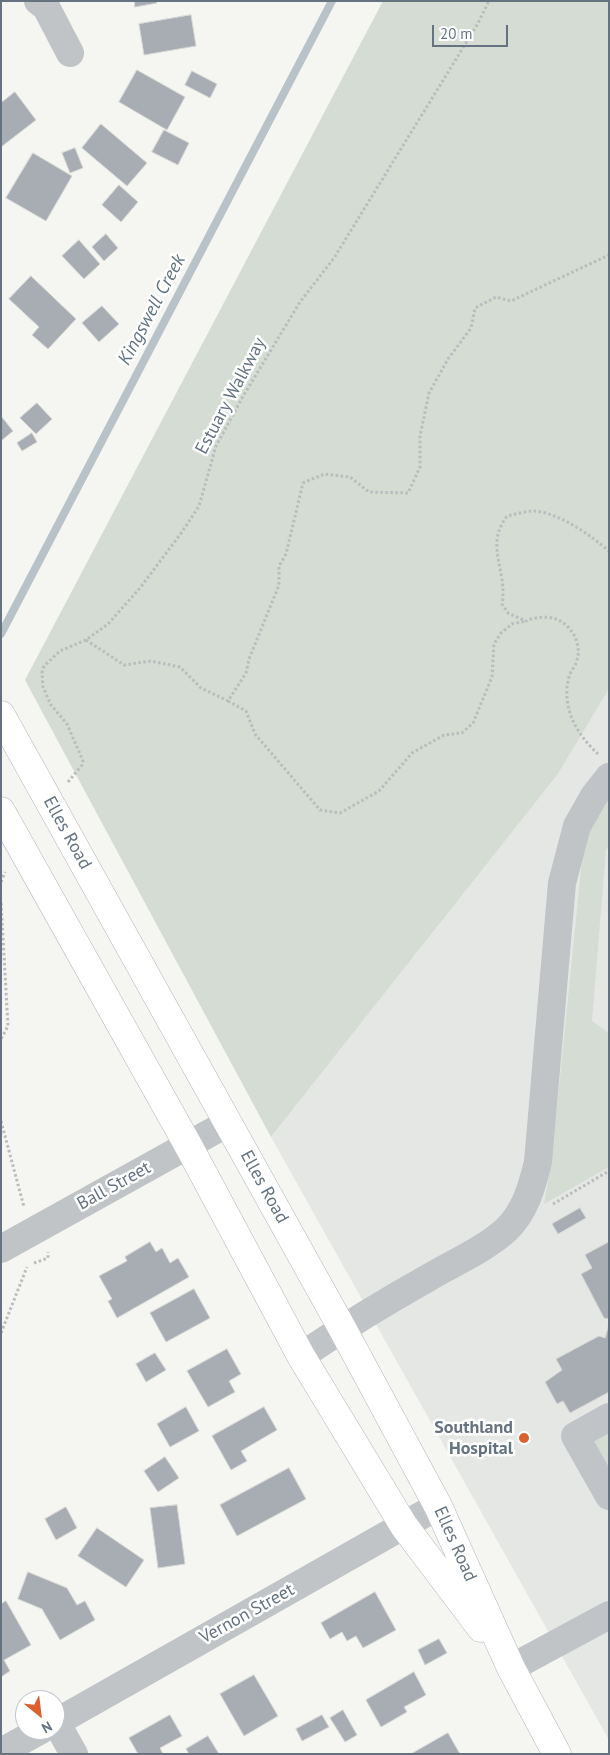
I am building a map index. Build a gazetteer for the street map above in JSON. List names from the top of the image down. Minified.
{"streets":{"main road":["Elles Road"],"street":["Ball Street","Vernon Street"],"path":["Estuary Walkway"]},"crossings":[["Elles Road","Ball Street"],["Elles Road","Vernon Street"]],"water":["Kingswell Creek"],"places":["Southland Hospital"],"scale_bar":"20 m","north":"bottom right"}
